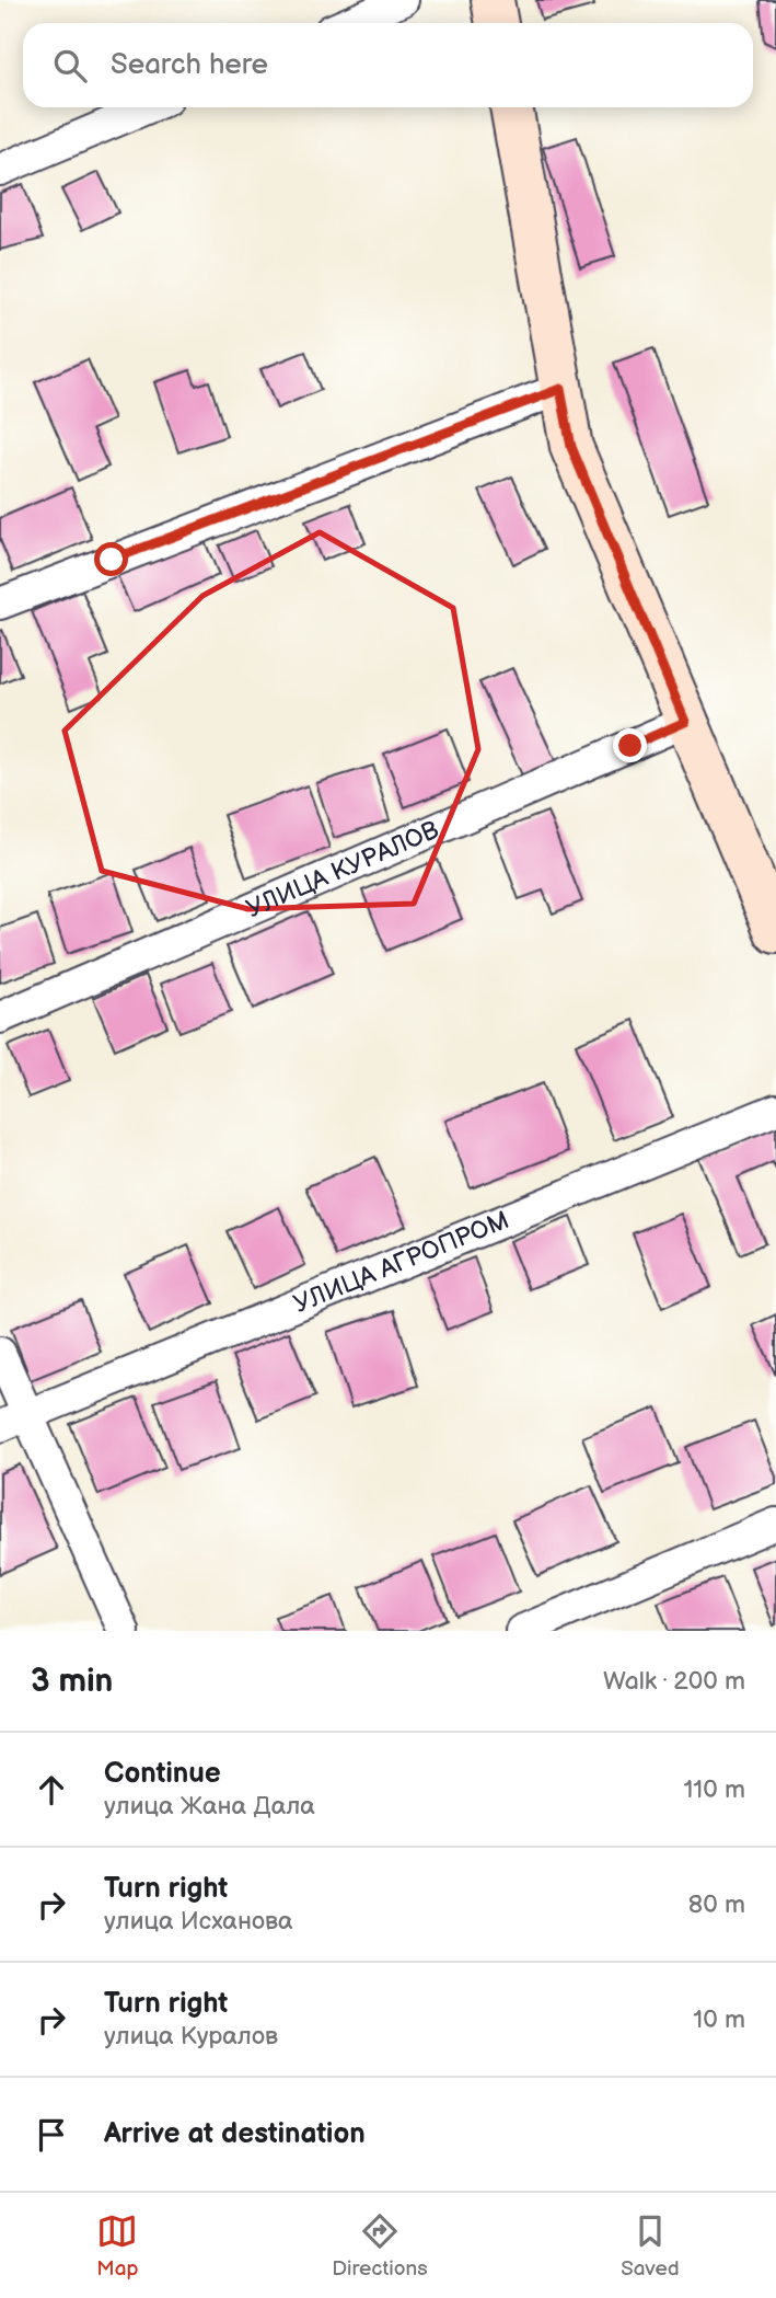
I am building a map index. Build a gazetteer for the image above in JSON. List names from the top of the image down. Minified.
{"streets":{"street":["УЛИЦА КУРАЛОВ","УЛИЦА АГРОПРОМ"]},"page":{"search":"Search here","heading":["3 min","Walk · 200 m"],"list":[["Continue","улица Жана Дала","110 m"],["Turn right","улица Исханова","80 m"],["Turn right","улица Куралов","10 m"],"Arrive at destination"],"nav":["Map","Directions","Saved"]}}
